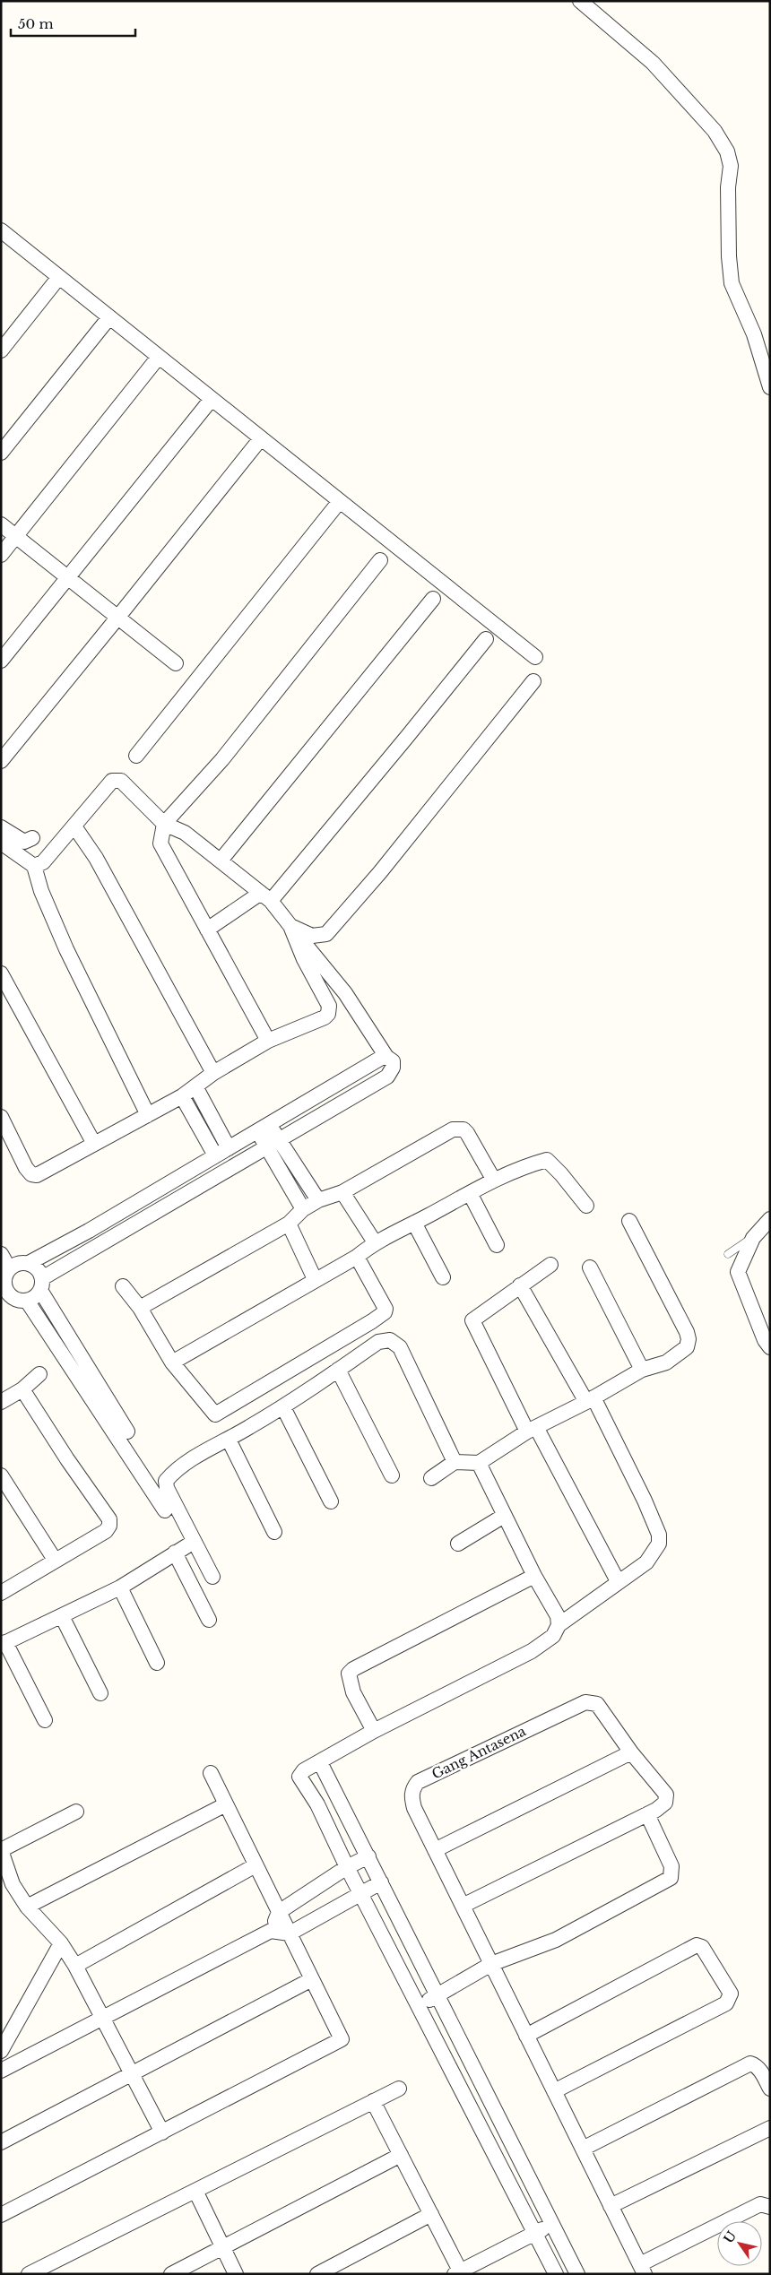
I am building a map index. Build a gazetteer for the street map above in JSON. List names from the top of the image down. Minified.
{"streets":{"street":["Gang Antasena"]},"scale_bar":"50 m","north":"top left"}
